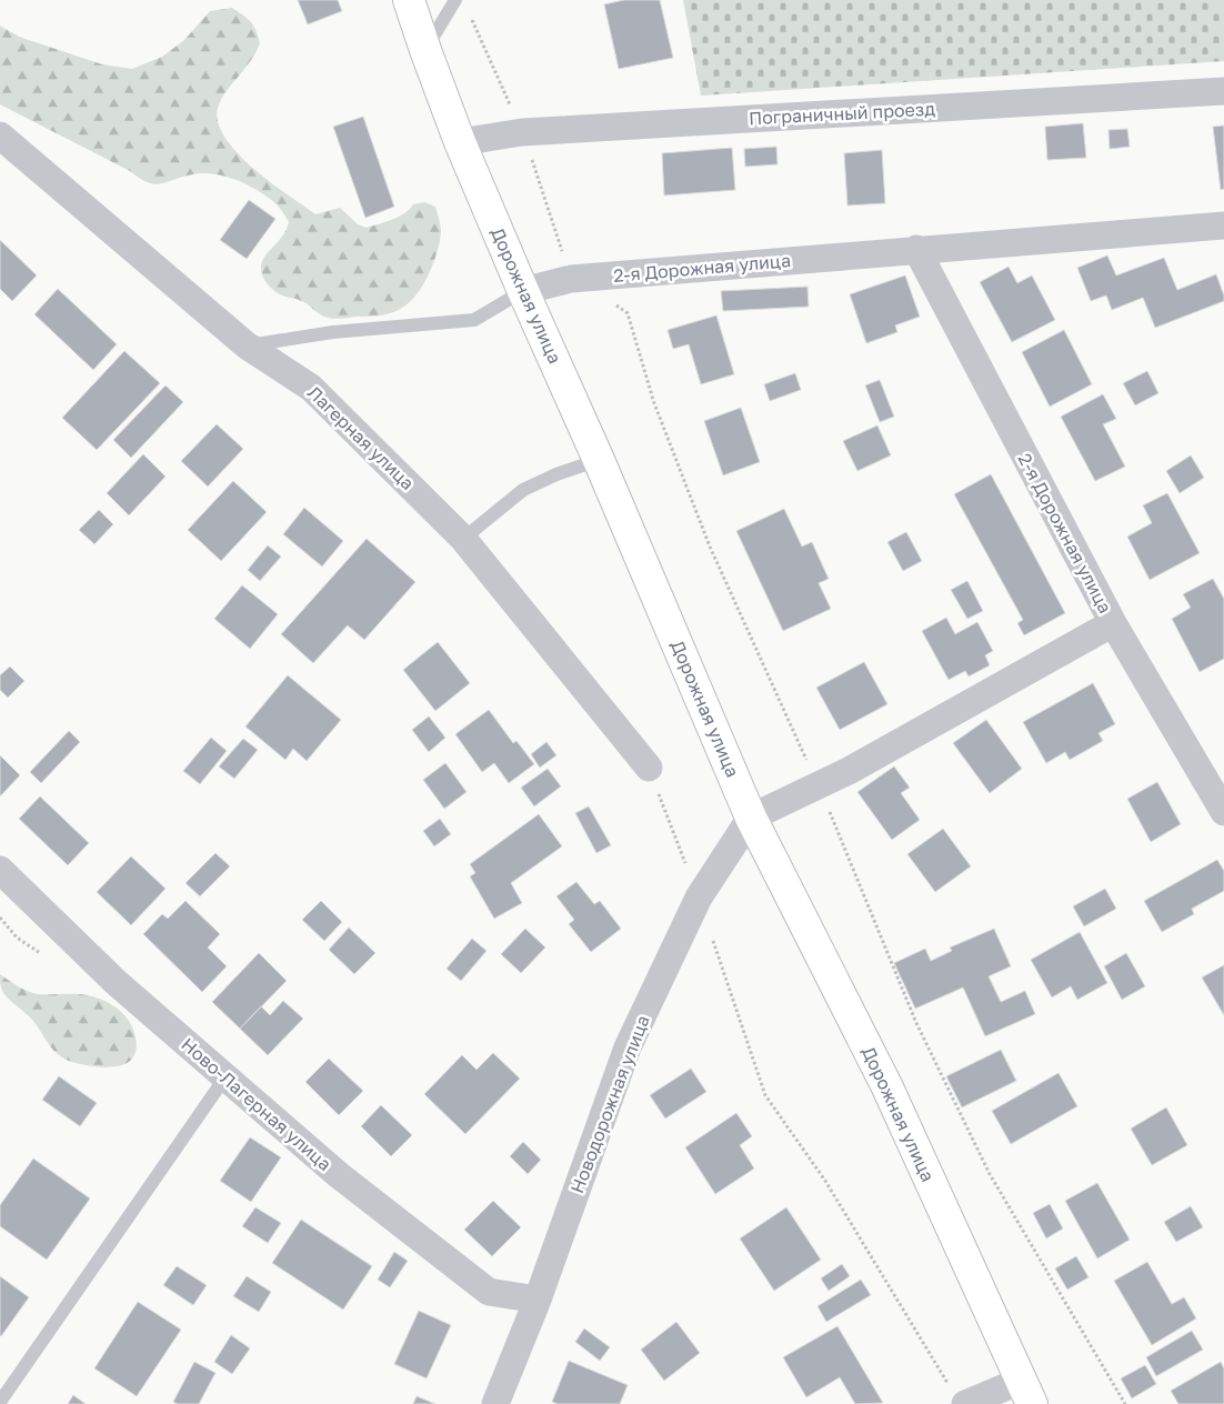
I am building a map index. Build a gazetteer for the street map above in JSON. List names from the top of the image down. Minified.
{"streets":{"main road":["Дорожная улица"],"street":["Пограничный проезд","2-я Дорожная улица","Лагерная улица","Ново-Лагерная улица","Новодорожная улица"]},"crossings":[["Пограничный проезд","Дорожная улица"],["2-я Дорожная улица","Дорожная улица"],["Дорожная улица","Новодорожная улица"],["Ново-Лагерная улица","Новодорожная улица"]]}
